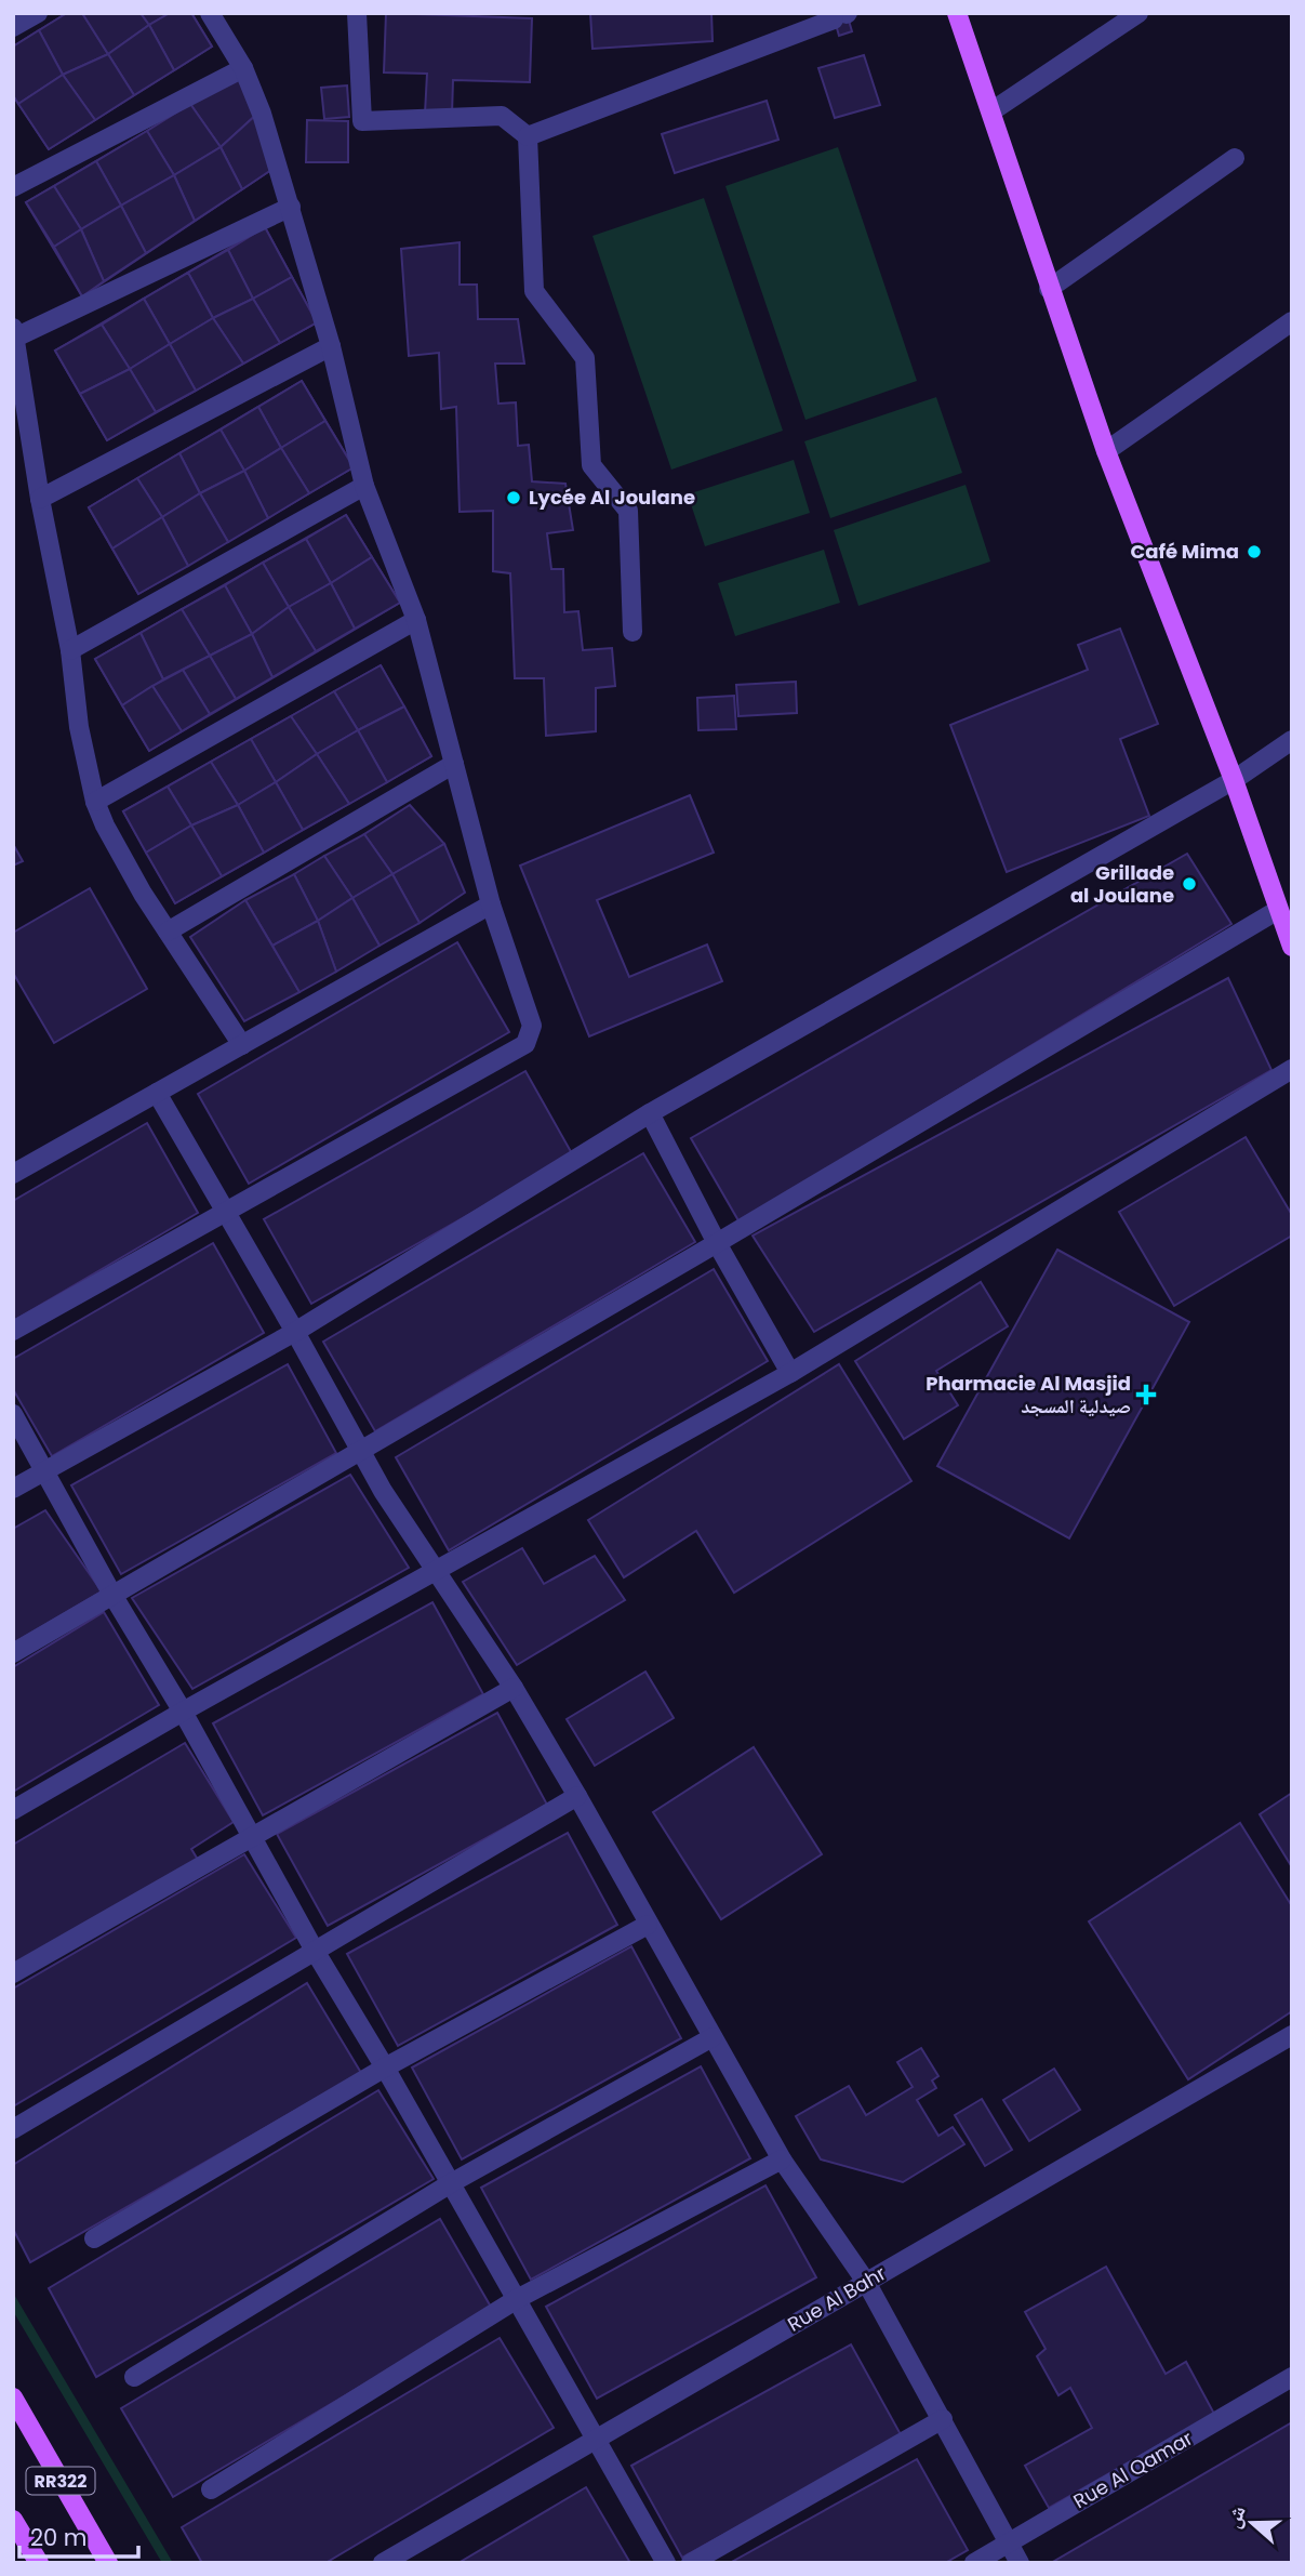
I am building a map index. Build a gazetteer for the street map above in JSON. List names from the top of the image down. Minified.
{"streets":{"main road":["RR322"],"street":["Rue Al Bahr","Rue Al Qamar"]},"places":{"other":["Lycée Al Joulane","Café Mima","Grillade al Joulane"],"health":["Pharmacie Al Masjid صيدلية المسجد"]},"scale_bar":"20 m","north":"left"}
